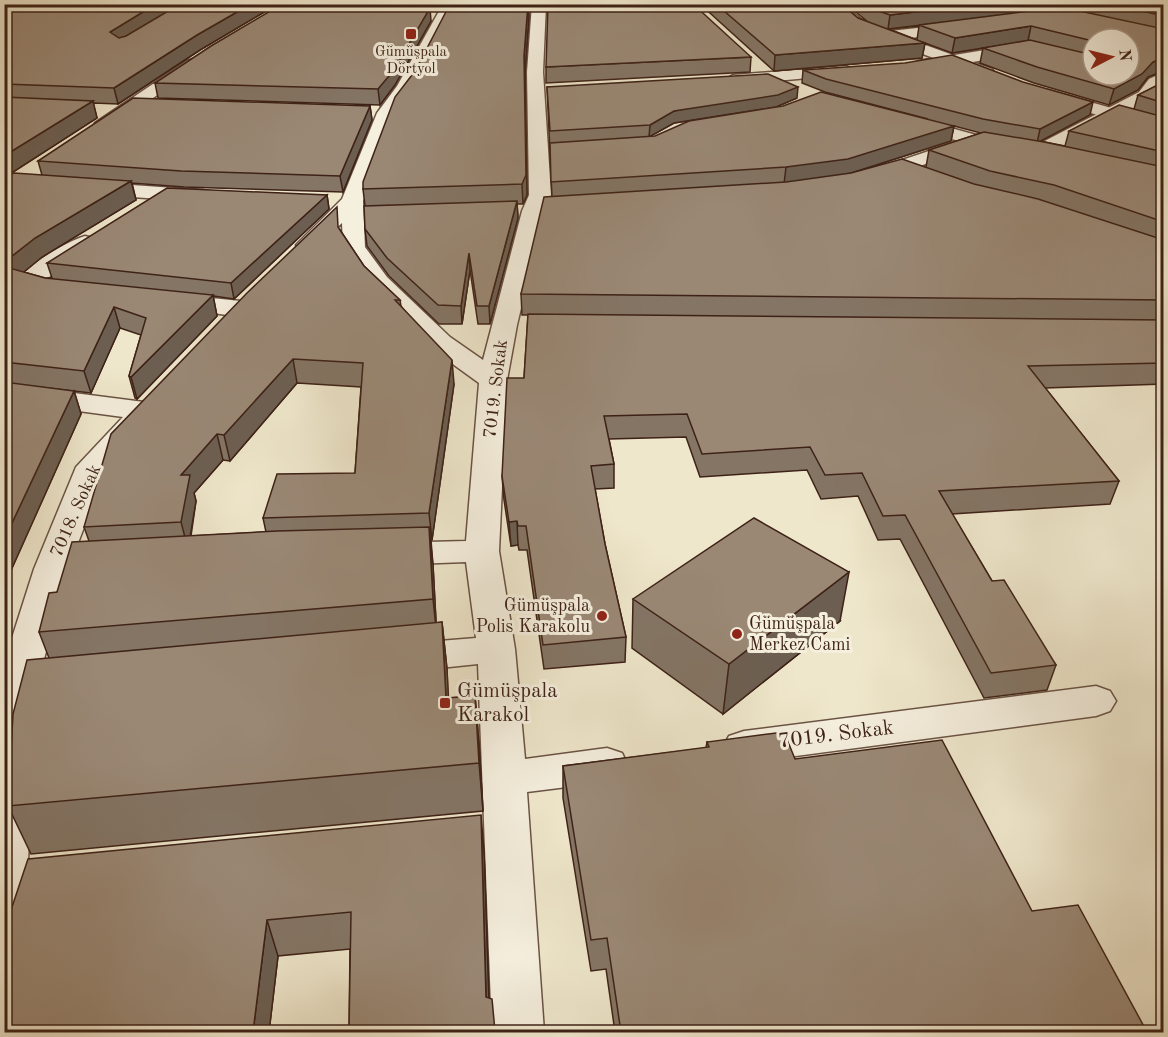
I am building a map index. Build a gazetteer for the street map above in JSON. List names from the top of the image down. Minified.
{"streets":{"street":["7019. Sokak","7018. Sokak"]},"places":{"transit":["Gümüşpala Dörtyol","Gümüşpala Karakol"],"other":["Gümüşpala Polis Karakolu","Gümüşpala Merkez Cami"]},"north":"right"}
